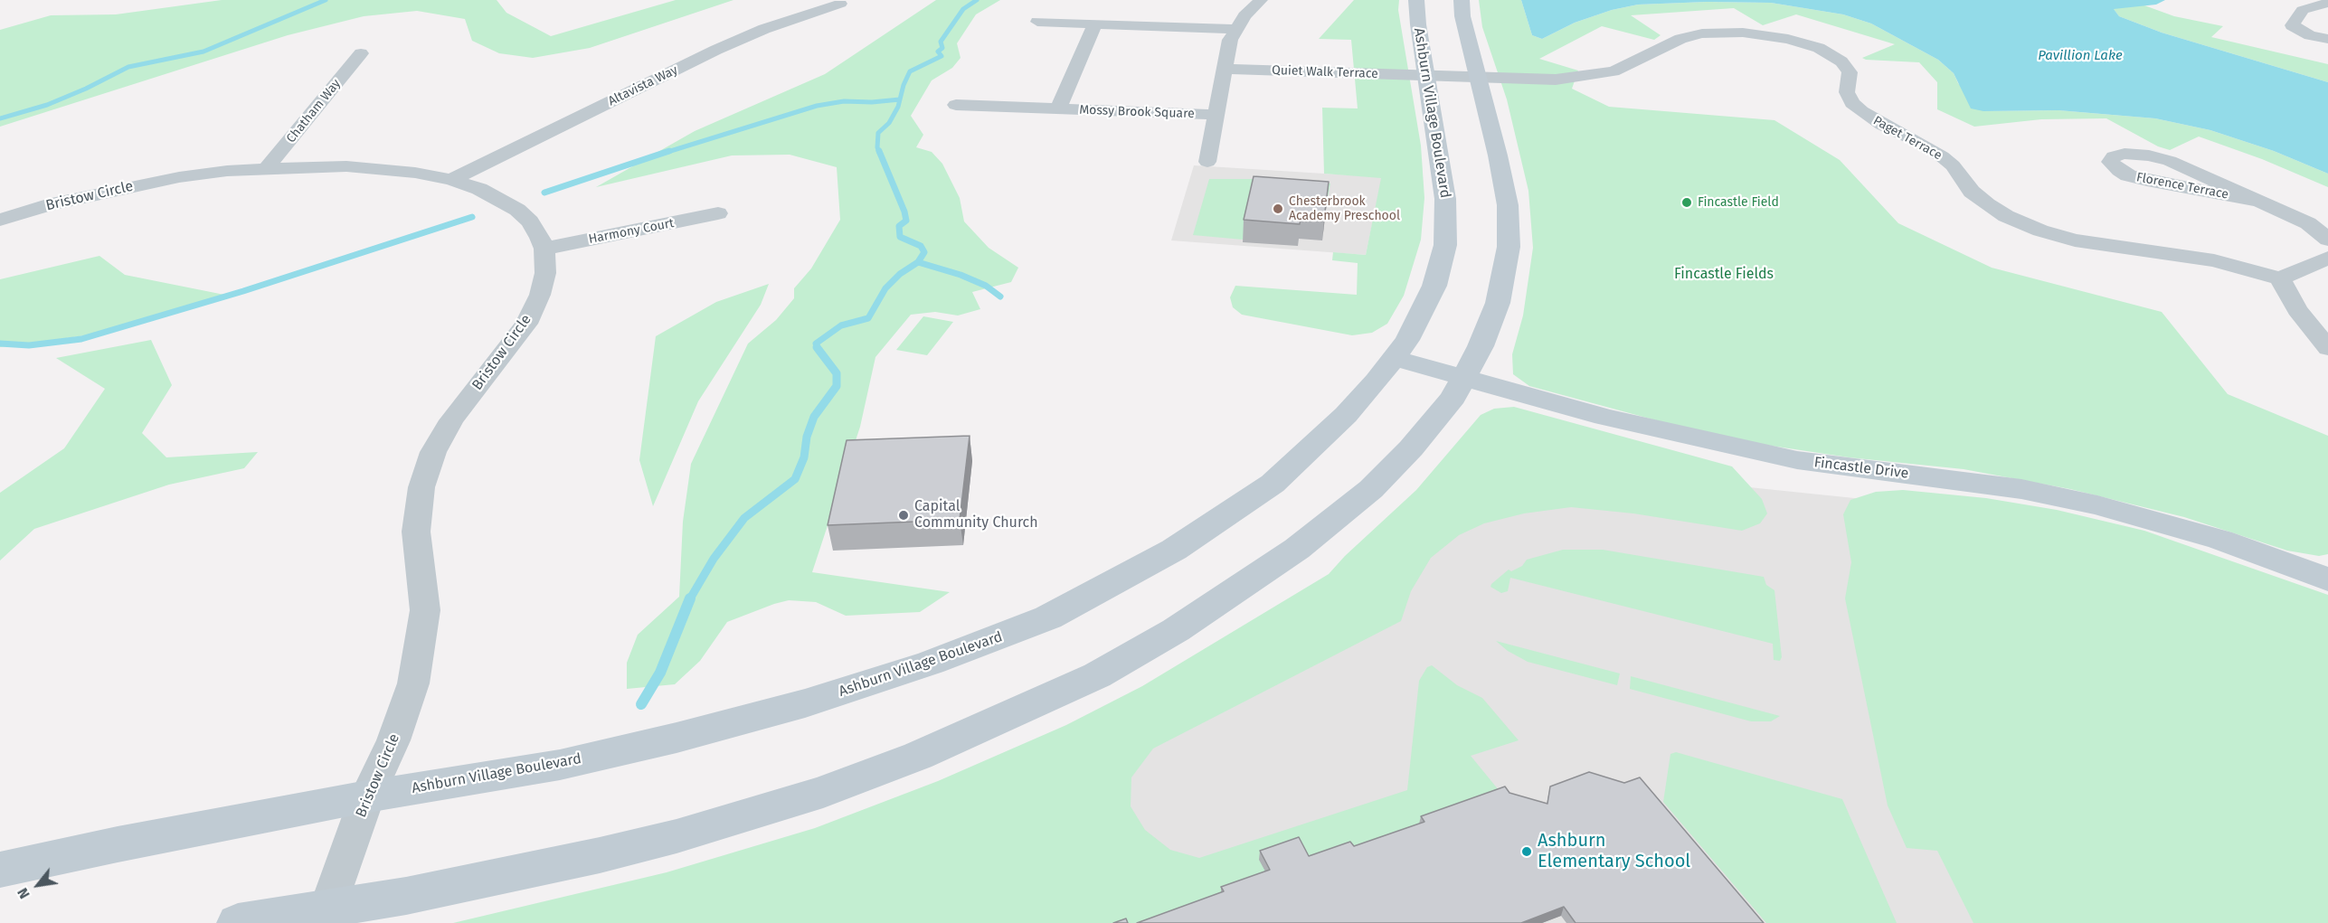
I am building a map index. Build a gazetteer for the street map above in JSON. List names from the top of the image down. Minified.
{"streets":{"main road":["Ashburn Village Boulevard","Fincastle Drive"],"street":["Quiet Walk Terrace","Altavista Way","Chatham Way","Mossy Brook Square","Paget Terrace","Florence Terrace","Bristow Circle","Harmony Court"]},"crossings":[["Quiet Walk Terrace","Ashburn Village Boulevard"],["Quiet Walk Terrace","Paget Terrace"],["Altavista Way","Bristow Circle"],["Chatham Way","Bristow Circle"],["Ashburn Village Boulevard","Paget Terrace"],["Ashburn Village Boulevard","Bristow Circle"],["Ashburn Village Boulevard","Fincastle Drive"],["Bristow Circle","Harmony Court"]],"water":["Pavillion Lake"],"parks":["Fincastle Fields"],"places":["Fincastle Field","Chesterbrook Academy Preschool","Capital Community Church","Ashburn Elementary School"],"north":"bottom left"}
